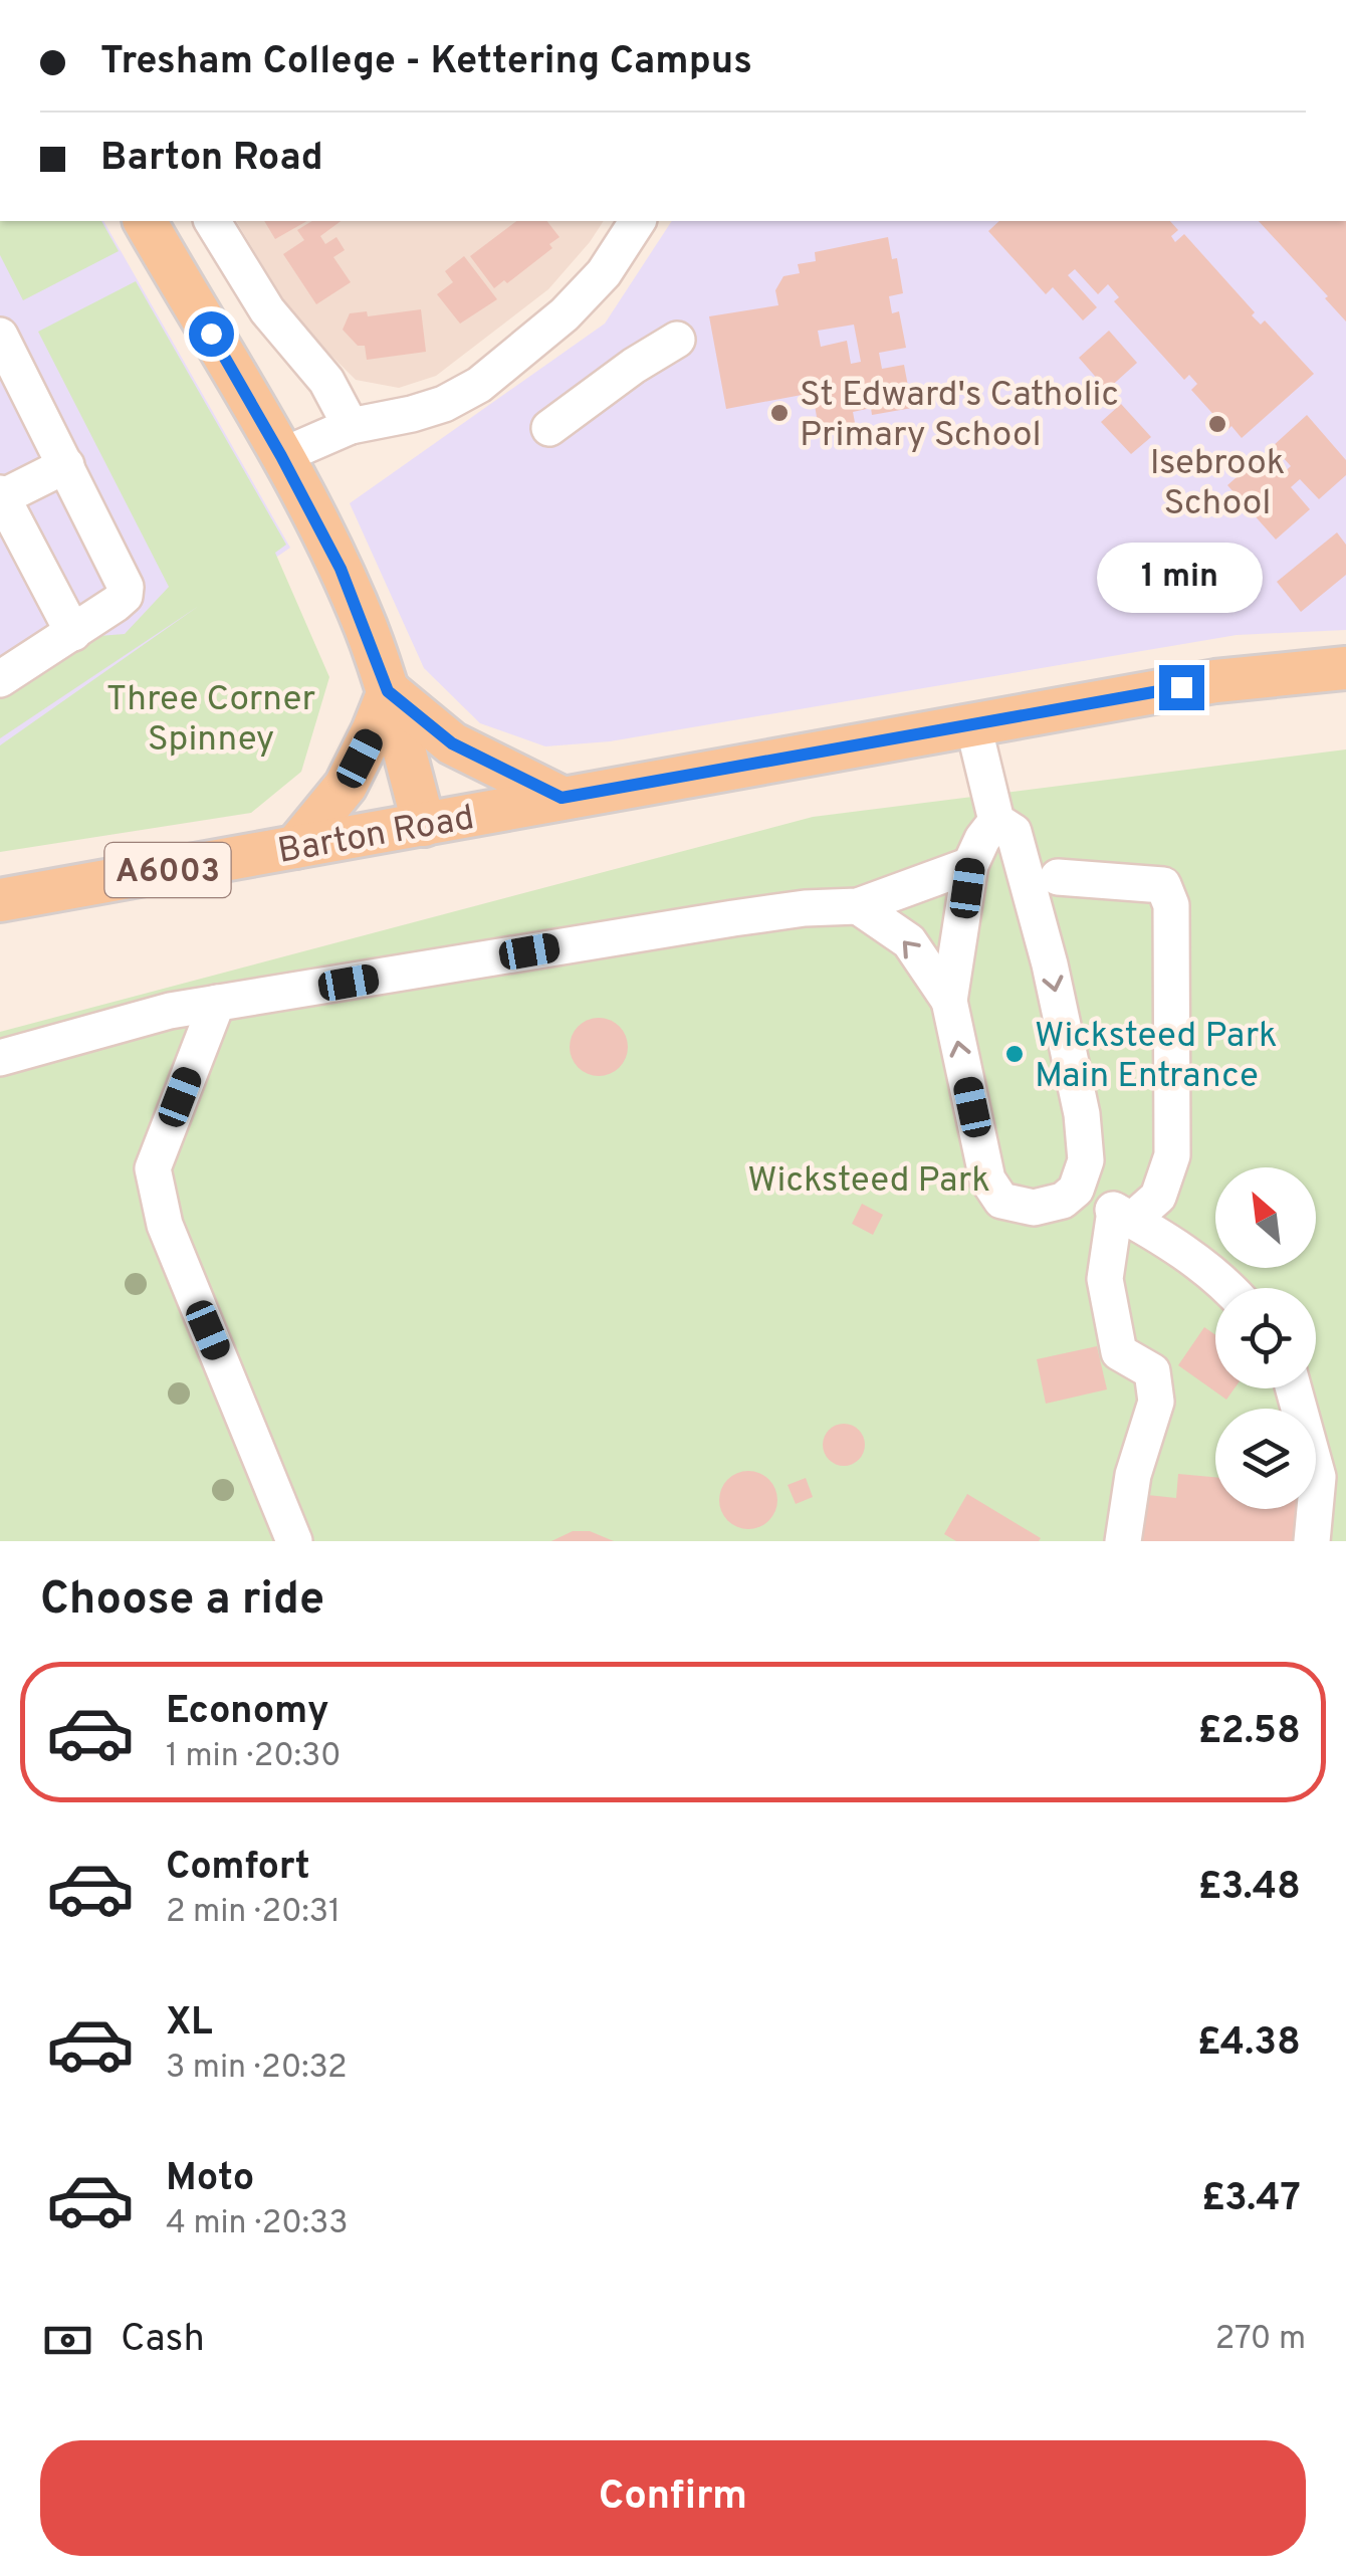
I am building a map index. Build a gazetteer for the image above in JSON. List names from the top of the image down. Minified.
{"streets":{"main road":["Barton Road","A6003"]},"parks":["Three Corner Spinney","Wicksteed Park"],"places":["St Edward's Catholic Primary School","Isebrook School","Wicksteed Park Main Entrance"],"north":"top left","page":{"banner":["Tresham College - Kettering Campus","Barton Road"],"bubble":"1 min","heading":"Choose a ride","list":[{"name":"Economy","note":"1 min · 20:30","value":"£2.58"},{"name":"Comfort","note":"2 min · 20:31","value":"£3.48"},{"name":"XL","note":"3 min · 20:32","value":"£4.38"},{"name":"Moto","note":"4 min · 20:33","value":"£3.47"}],"pay":["Cash","270 m"],"buttons":"Confirm"}}
